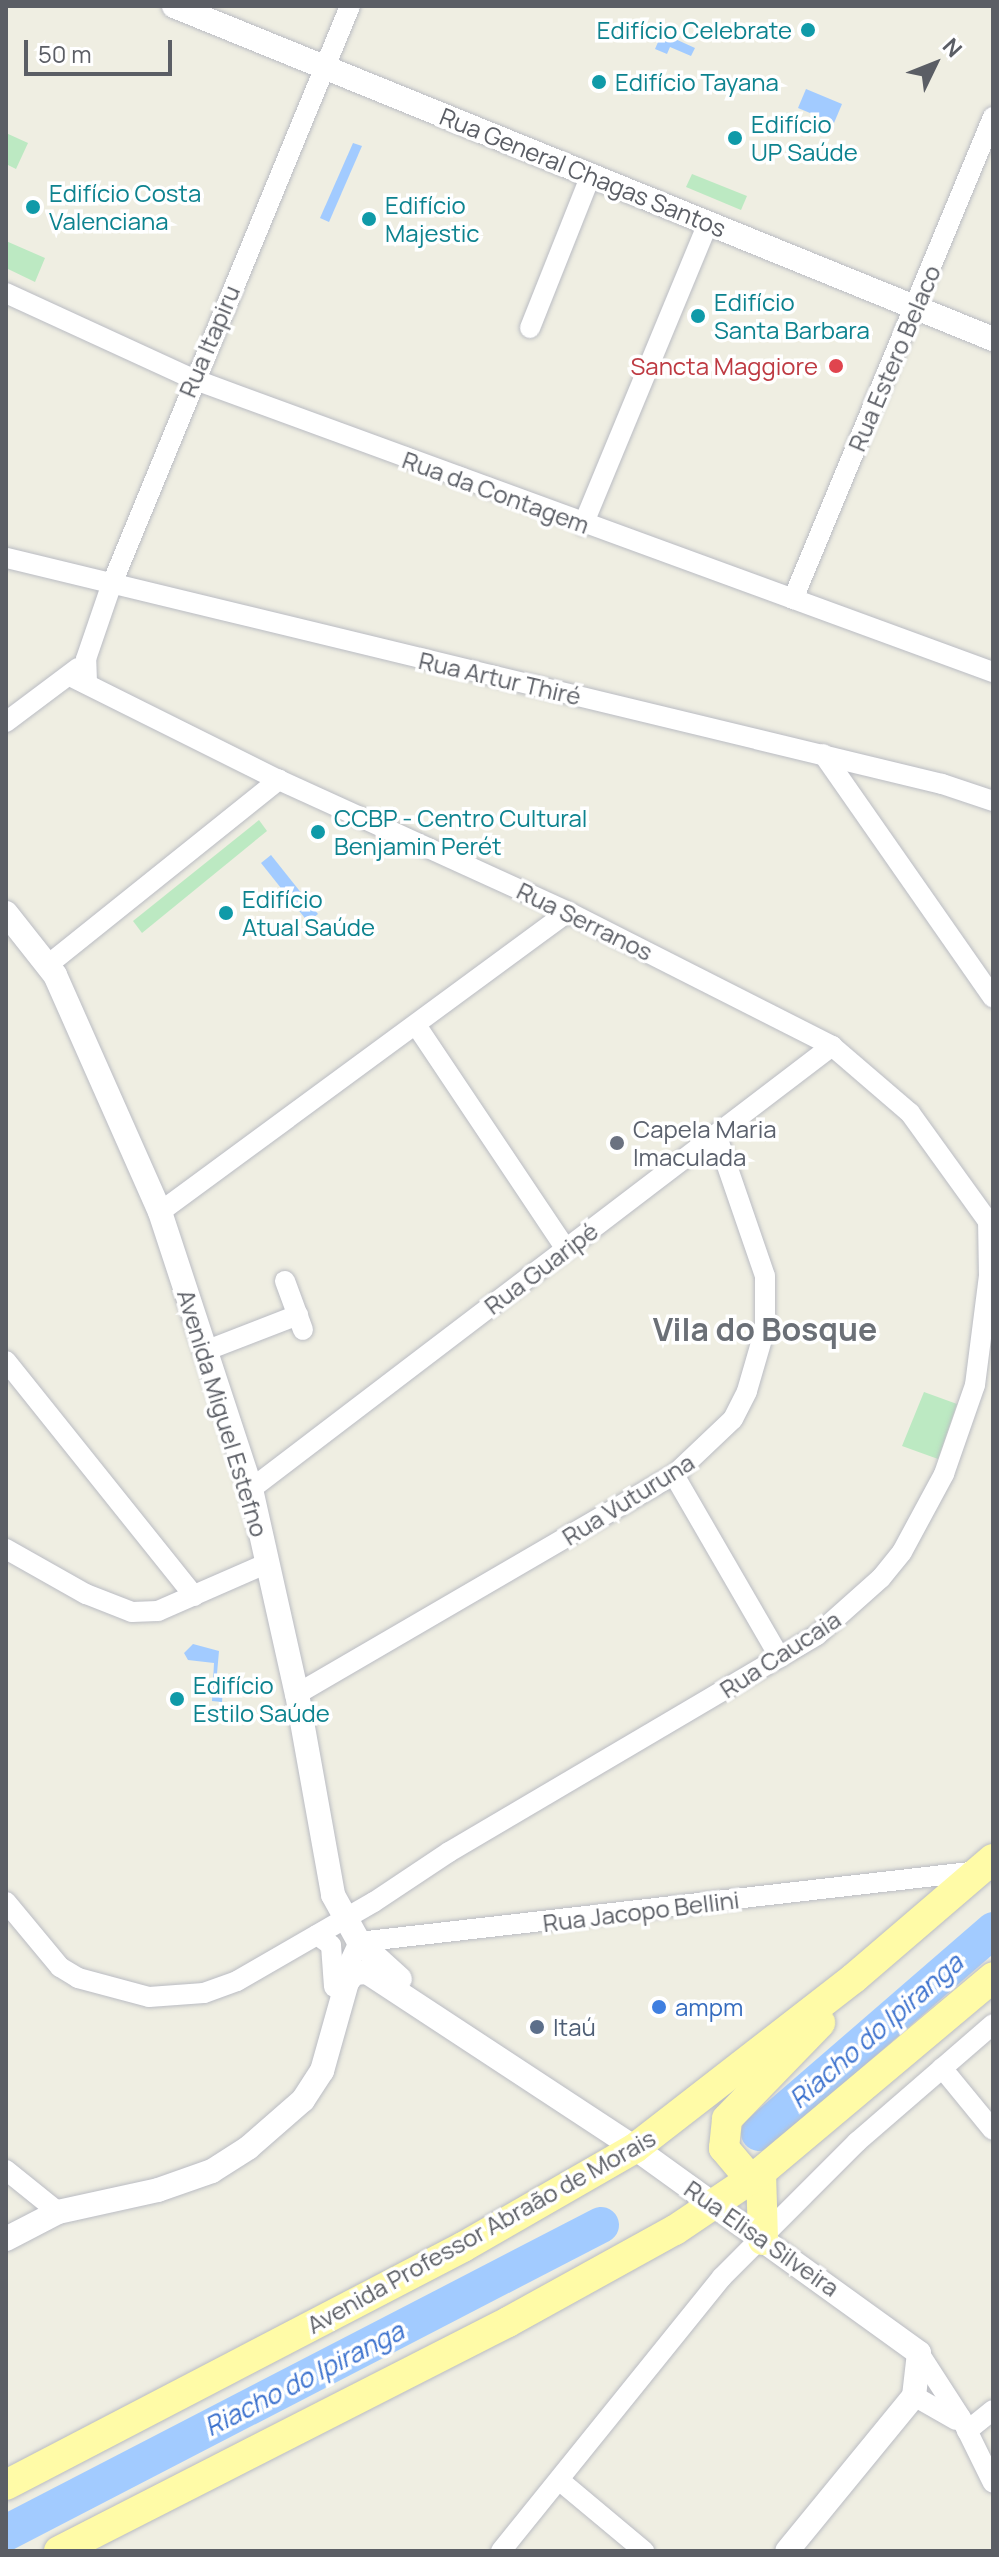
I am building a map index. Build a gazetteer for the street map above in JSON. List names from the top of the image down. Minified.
{"streets":{"main road":["Avenida Professor Abraão de Morais"],"street":["Rua General Chagas Santos","Rua Itapiru","Rua Estero Belaco","Rua da Contagem","Rua Artur Thiré","Rua Serranos","Rua Guaripé","Avenida Miguel Estefno","Rua Vuturuna","Rua Caucaia","Rua Jacopo Bellini","Rua Elisa Silveira"]},"crossings":[["Rua General Chagas Santos","Rua Itapiru"],["Rua General Chagas Santos","Rua Estero Belaco"],["Rua Itapiru","Rua da Contagem"],["Rua Itapiru","Rua Artur Thiré"],["Rua Itapiru","Rua Serranos"],["Rua Estero Belaco","Rua da Contagem"],["Rua Serranos","Rua Guaripé"],["Rua Serranos","Rua Caucaia"],["Rua Guaripé","Avenida Miguel Estefno"],["Rua Guaripé","Rua Vuturuna"],["Avenida Miguel Estefno","Rua Vuturuna"],["Avenida Miguel Estefno","Rua Caucaia"],["Avenida Miguel Estefno","Rua Jacopo Bellini"],["Avenida Miguel Estefno","Rua Elisa Silveira"],["Rua Jacopo Bellini","Avenida Professor Abraão de Morais"],["Rua Jacopo Bellini","Rua Elisa Silveira"],["Avenida Professor Abraão de Morais","Rua Elisa Silveira"]],"districts":["Vila do Bosque"],"water":["Riacho do Ipiranga"],"places":["Edifício Celebrate","Edifício Tayana","Edifício UP Saúde","Edifício Costa Valenciana","Edifício Majestic","Edifício Santa Barbara","Sancta Maggiore","CCBP - Centro Cultural Benjamin Perét","Edifício Atual Saúde","Capela Maria Imaculada","Edifício Estilo Saúde","ampm","Itaú"],"scale_bar":"50 m","north":"top right"}
